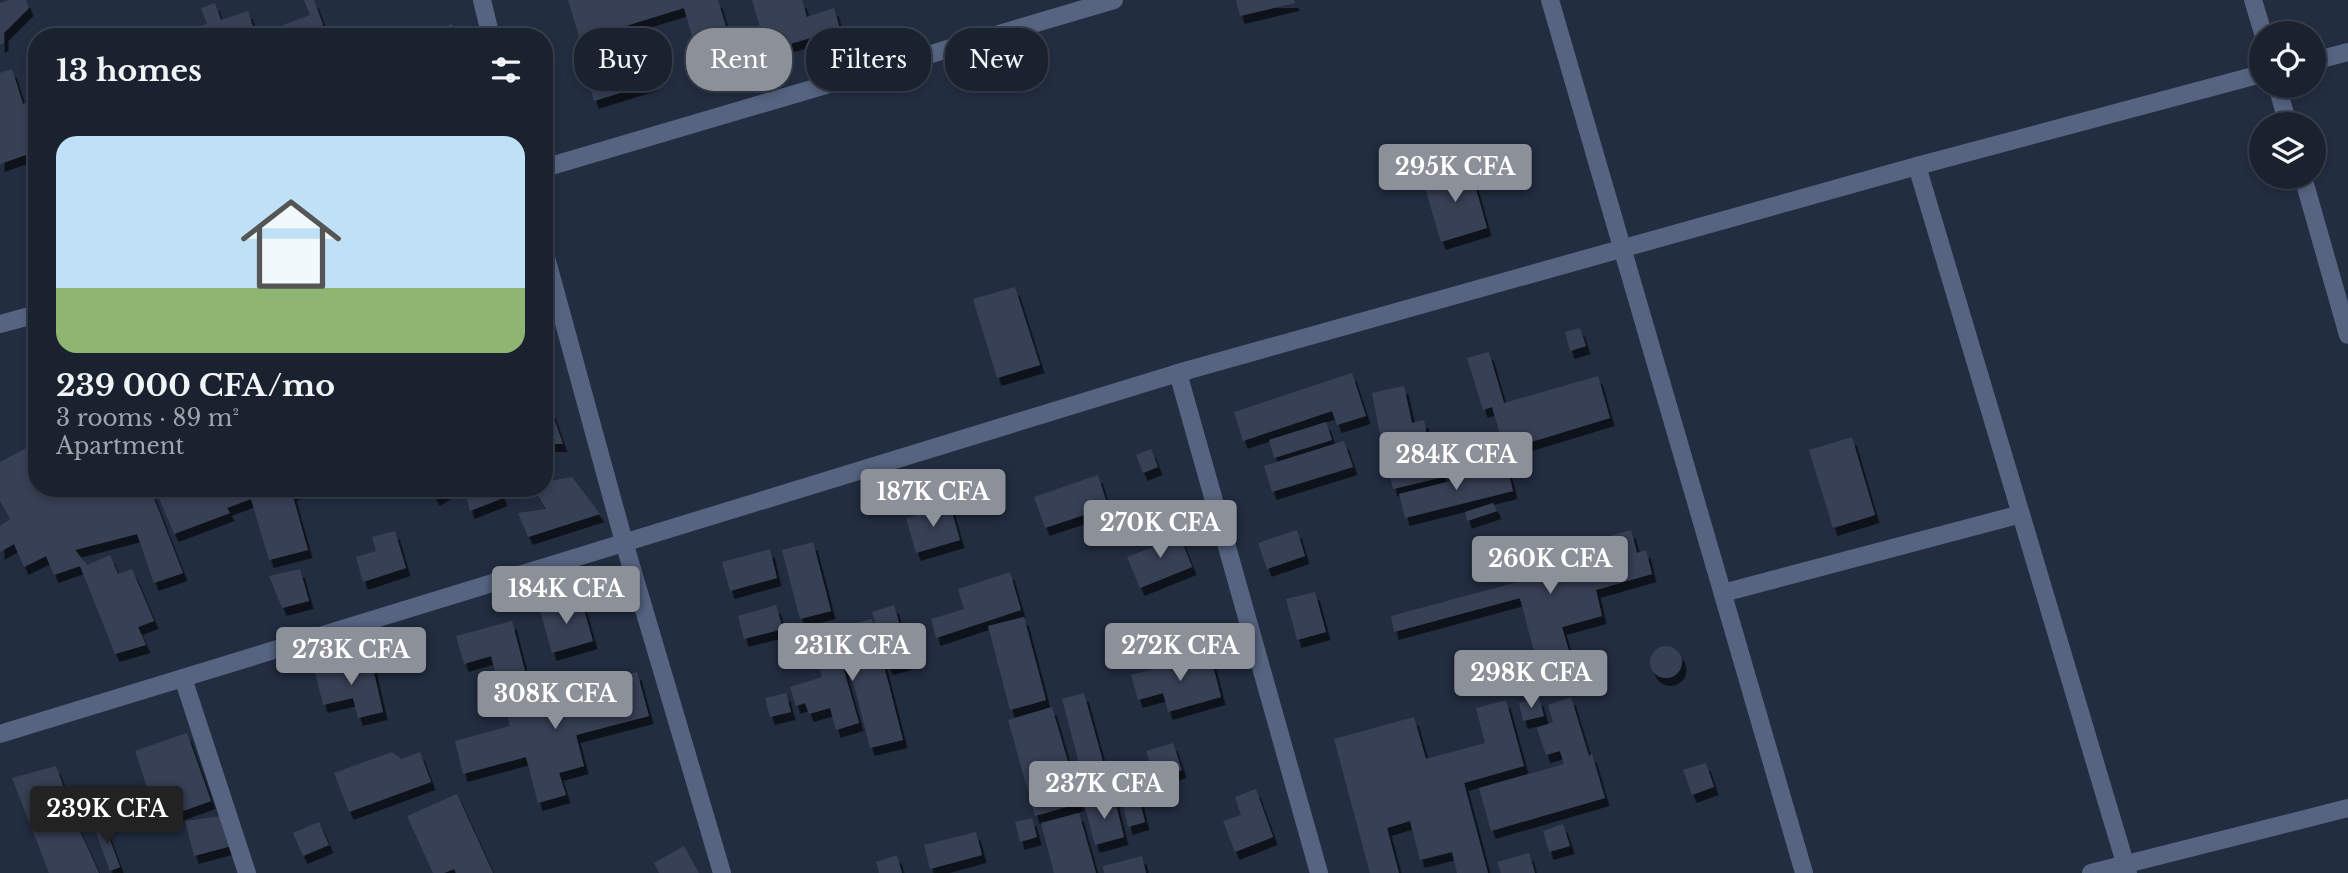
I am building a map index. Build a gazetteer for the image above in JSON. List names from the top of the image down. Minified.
{"page":{"chip":["Buy","Rent","Filters","New"],"heading":"13 homes","list":[{"name":"239 000 CFA/mo","note":"3 rooms · 89 m² · Apartment"}],"price":["295K CFA","284K CFA","187K CFA","270K CFA","260K CFA","184K CFA","231K CFA","272K CFA","273K CFA","298K CFA","308K CFA","237K CFA","239K CFA"]}}
